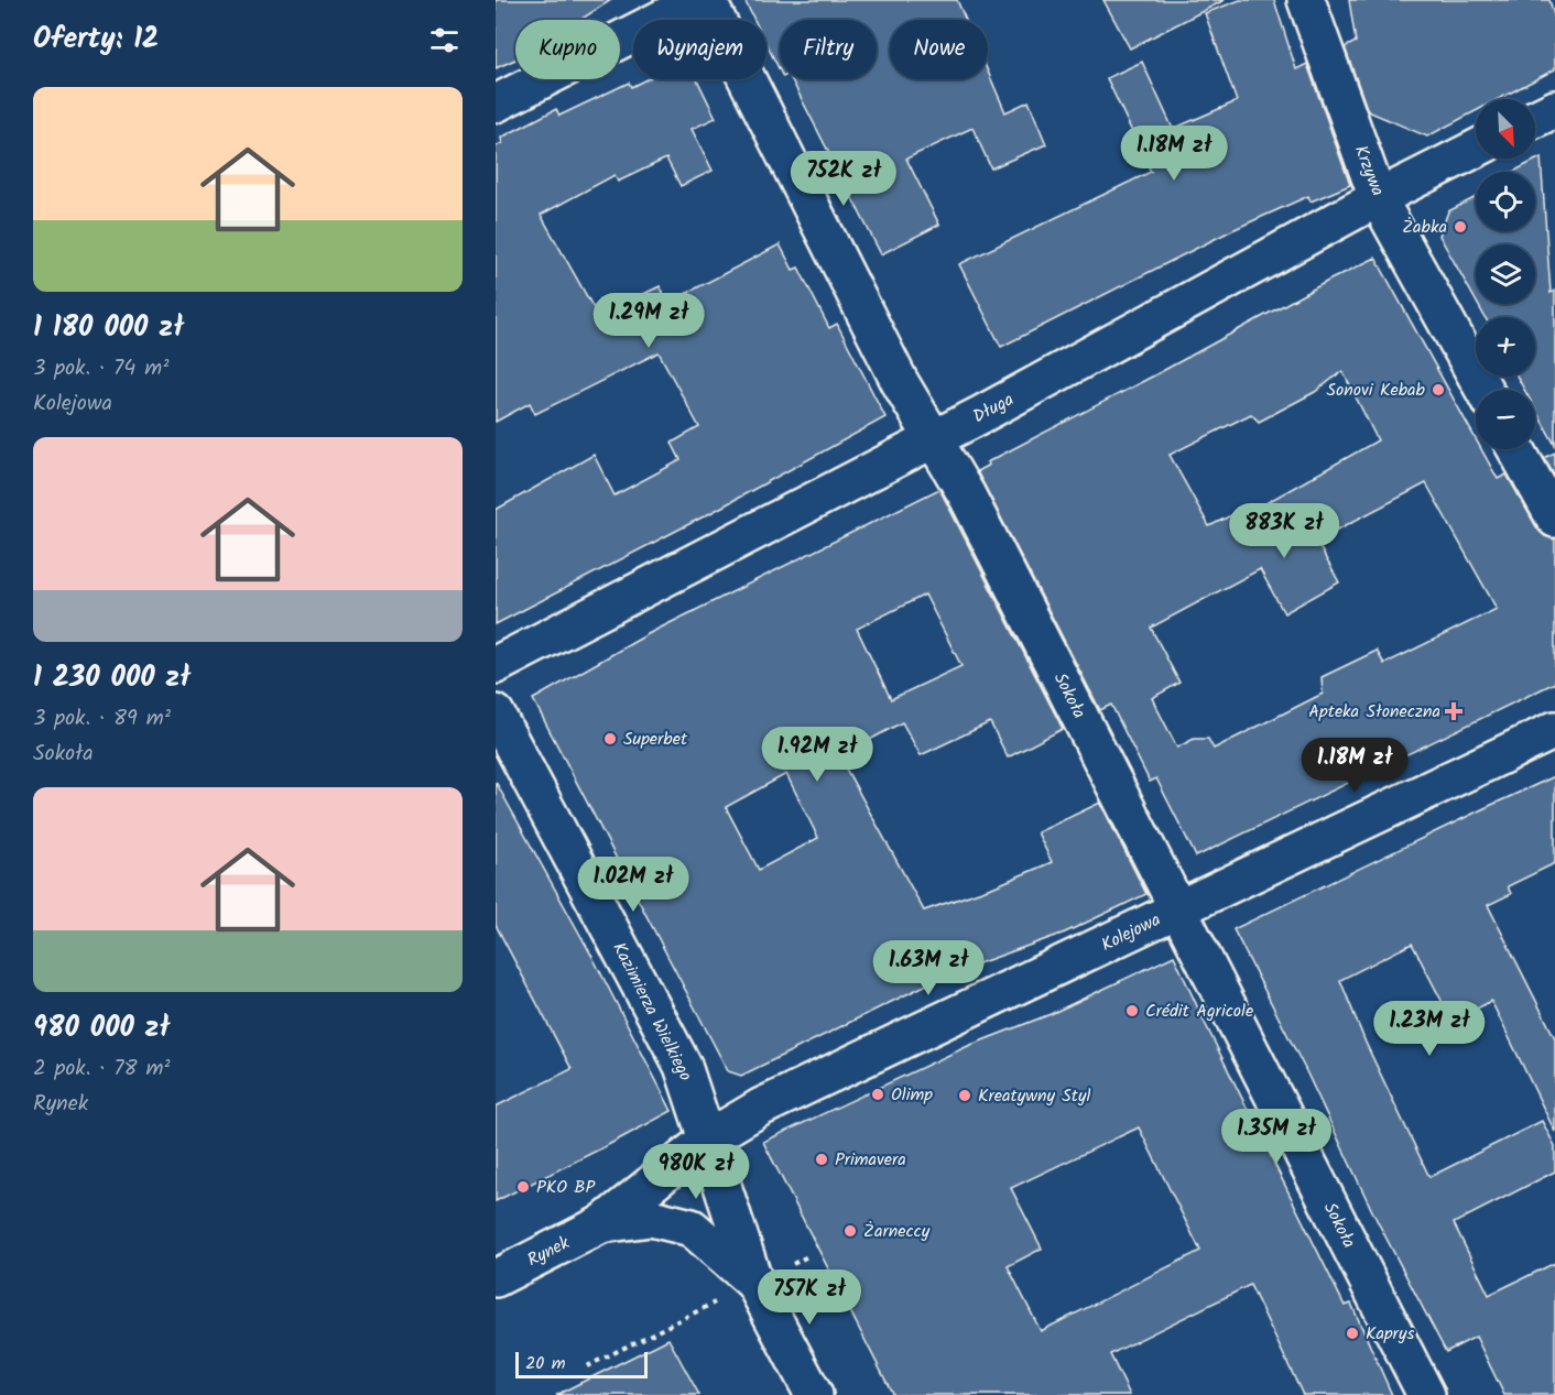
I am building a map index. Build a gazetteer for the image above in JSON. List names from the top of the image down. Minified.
{"streets":{"street":["Krzywa","Długa","Sokoła","Kolejowa","Kazimierza Wielkiego","Rynek"]},"crossings":[["Krzywa","Długa"],["Długa","Sokoła"],["Sokoła","Kolejowa"],["Kolejowa","Kazimierza Wielkiego"],["Kolejowa","Rynek"],["Kazimierza Wielkiego","Rynek"]],"places":{"other":["Żabka","Sonovi Kebab","Superbet","Crédit Agricole","Olimp","Kreatywny Styl","Primavera","PKO BP","Żarneccy","Kaprys"],"health":["Apteka Słoneczna"]},"scale_bar":"20 m","north":"bottom right","page":{"heading":"Oferty: 12","chip":["Kupno","Wynajem","Filtry","Nowe"],"list":[{"name":"1 180 000 zł","note":"3 pok. · 74 m² · Kolejowa"},{"name":"1 230 000 zł","note":"3 pok. · 89 m² · Sokoła"},{"name":"980 000 zł","note":"2 pok. · 78 m² · Rynek"}],"map_buttons":["+","−"],"price":["1.18M zł","752K zł","1.29M zł","883K zł","1.92M zł","1.18M zł","1.02M zł","1.63M zł","1.23M zł","1.35M zł","980K zł","757K zł"],"scale":"20 m"}}
